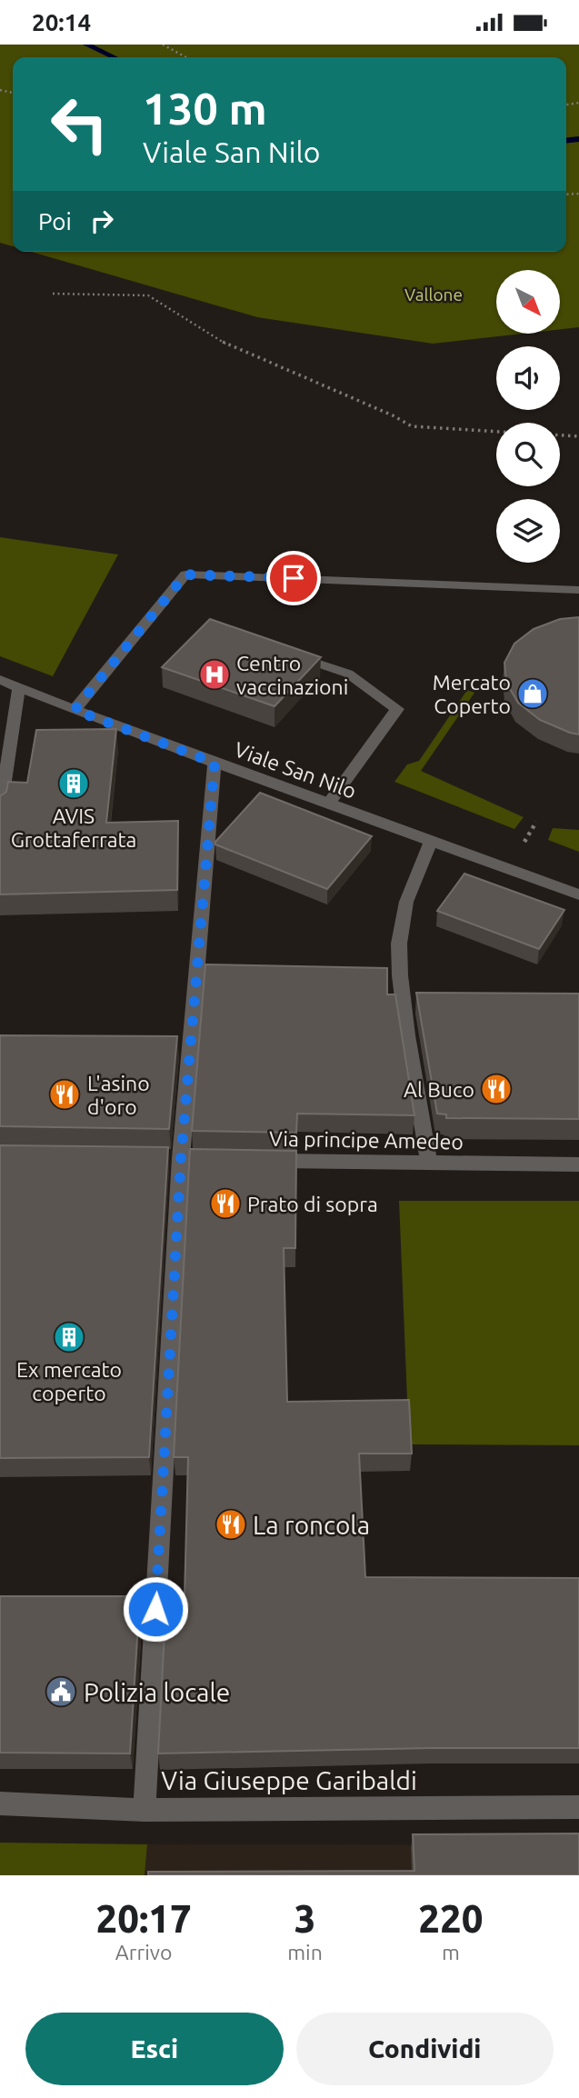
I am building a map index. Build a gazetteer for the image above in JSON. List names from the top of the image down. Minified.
{"streets":{"street":["Viale San Nilo","Via principe Amedeo","Via Giuseppe Garibaldi"]},"parks":["Vallone"],"places":{"hospital":["Centro vaccinazioni"],"shop":["Mercato Coperto"],"building":["AVIS Grottaferrata","Ex mercato coperto"],"restaurant":["Al Buco","L'asino d'oro","Prato di sopra","La roncola"],"public building":["Polizia locale"]},"north":"bottom right","page":{"status":"20:14","turn":["130 m","Viale San Nilo"],"then":"Poi","eta":["20:17","Arrivo","3","min","220","m"],"buttons":["Esci","Condividi"]}}
